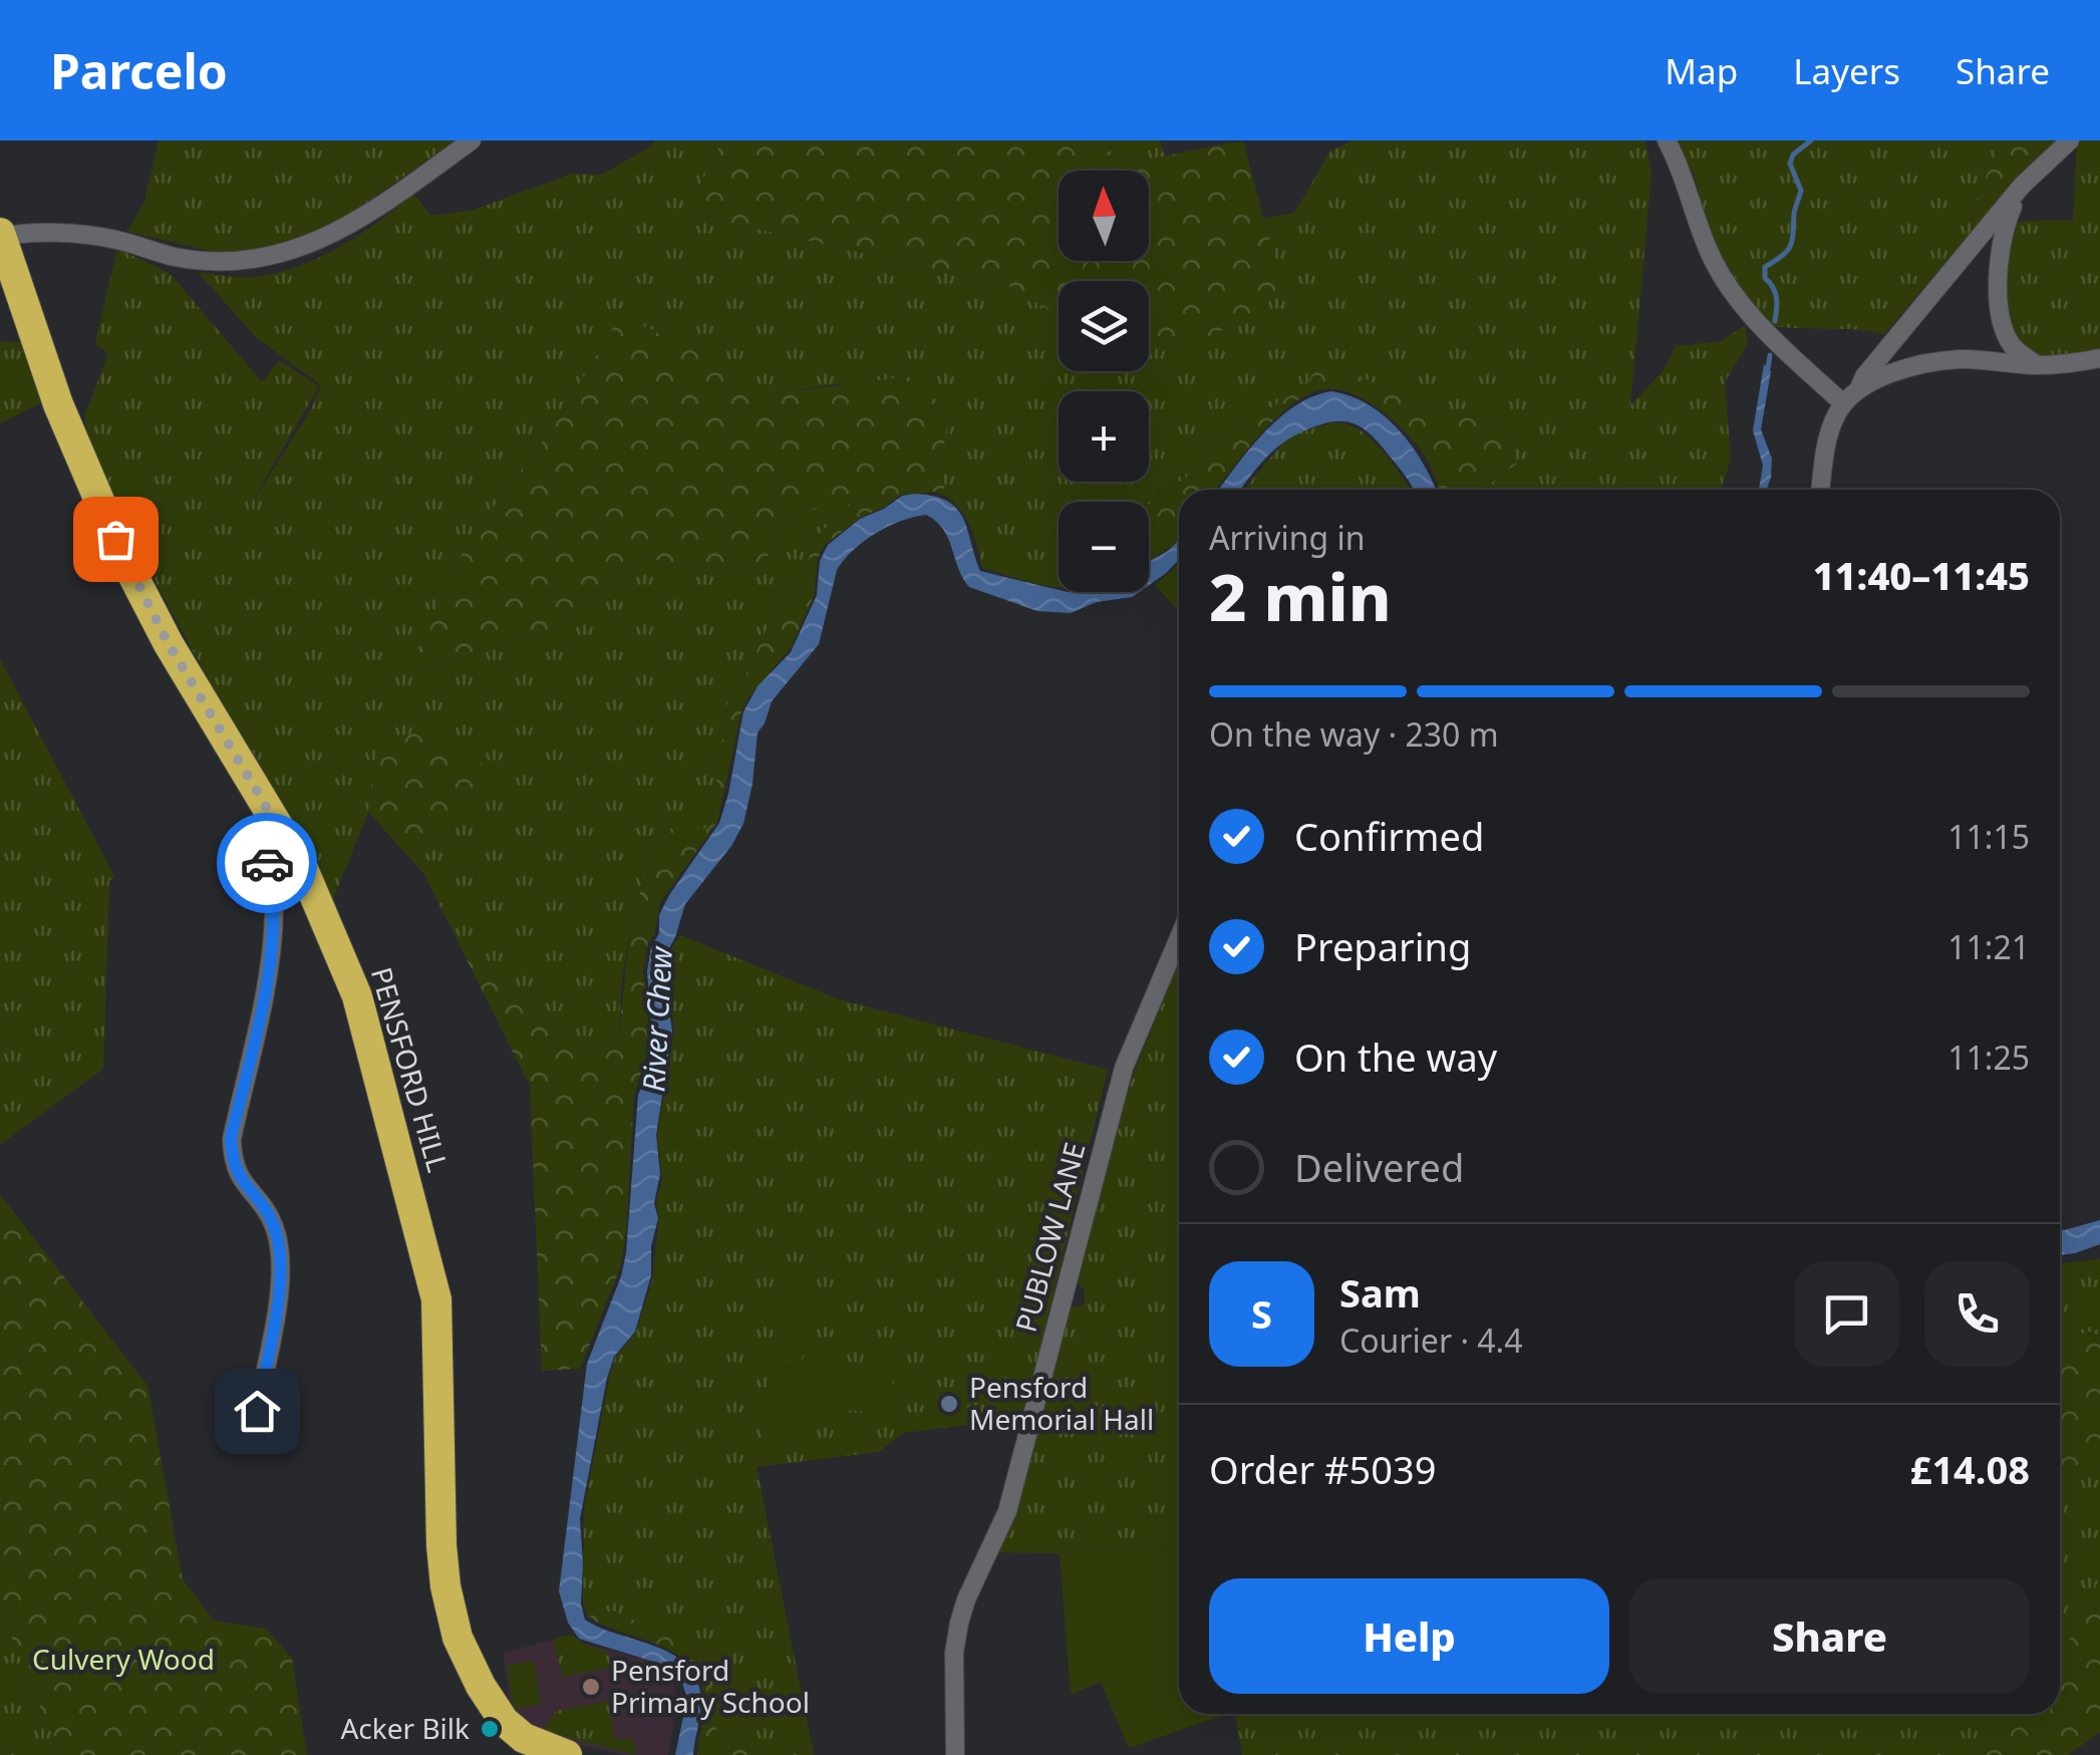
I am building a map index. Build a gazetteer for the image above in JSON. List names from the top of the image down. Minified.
{"streets":{"highway":["PENSFORD HILL"],"street":["PUBLOW LANE"]},"water":["River Chew"],"parks":["Culvery Wood"],"places":["Pensford Memorial Hall","Pensford Primary School","Acker Bilk"],"north":"top","page":{"header":"Parcelo","nav":["Map","Layers","Share"],"map_buttons":["+","−"],"heading":["2 min","Arriving in","11:40–11:45"],"panel":["Sam","Courier · 4.4","Order #5039","£14.08"],"bar":"On the way · 230 m","list":[["Confirmed","11:15"],["Preparing","11:21"],["On the way","11:25"],"Delivered"],"round":"S","buttons":["Help","Share"]}}
